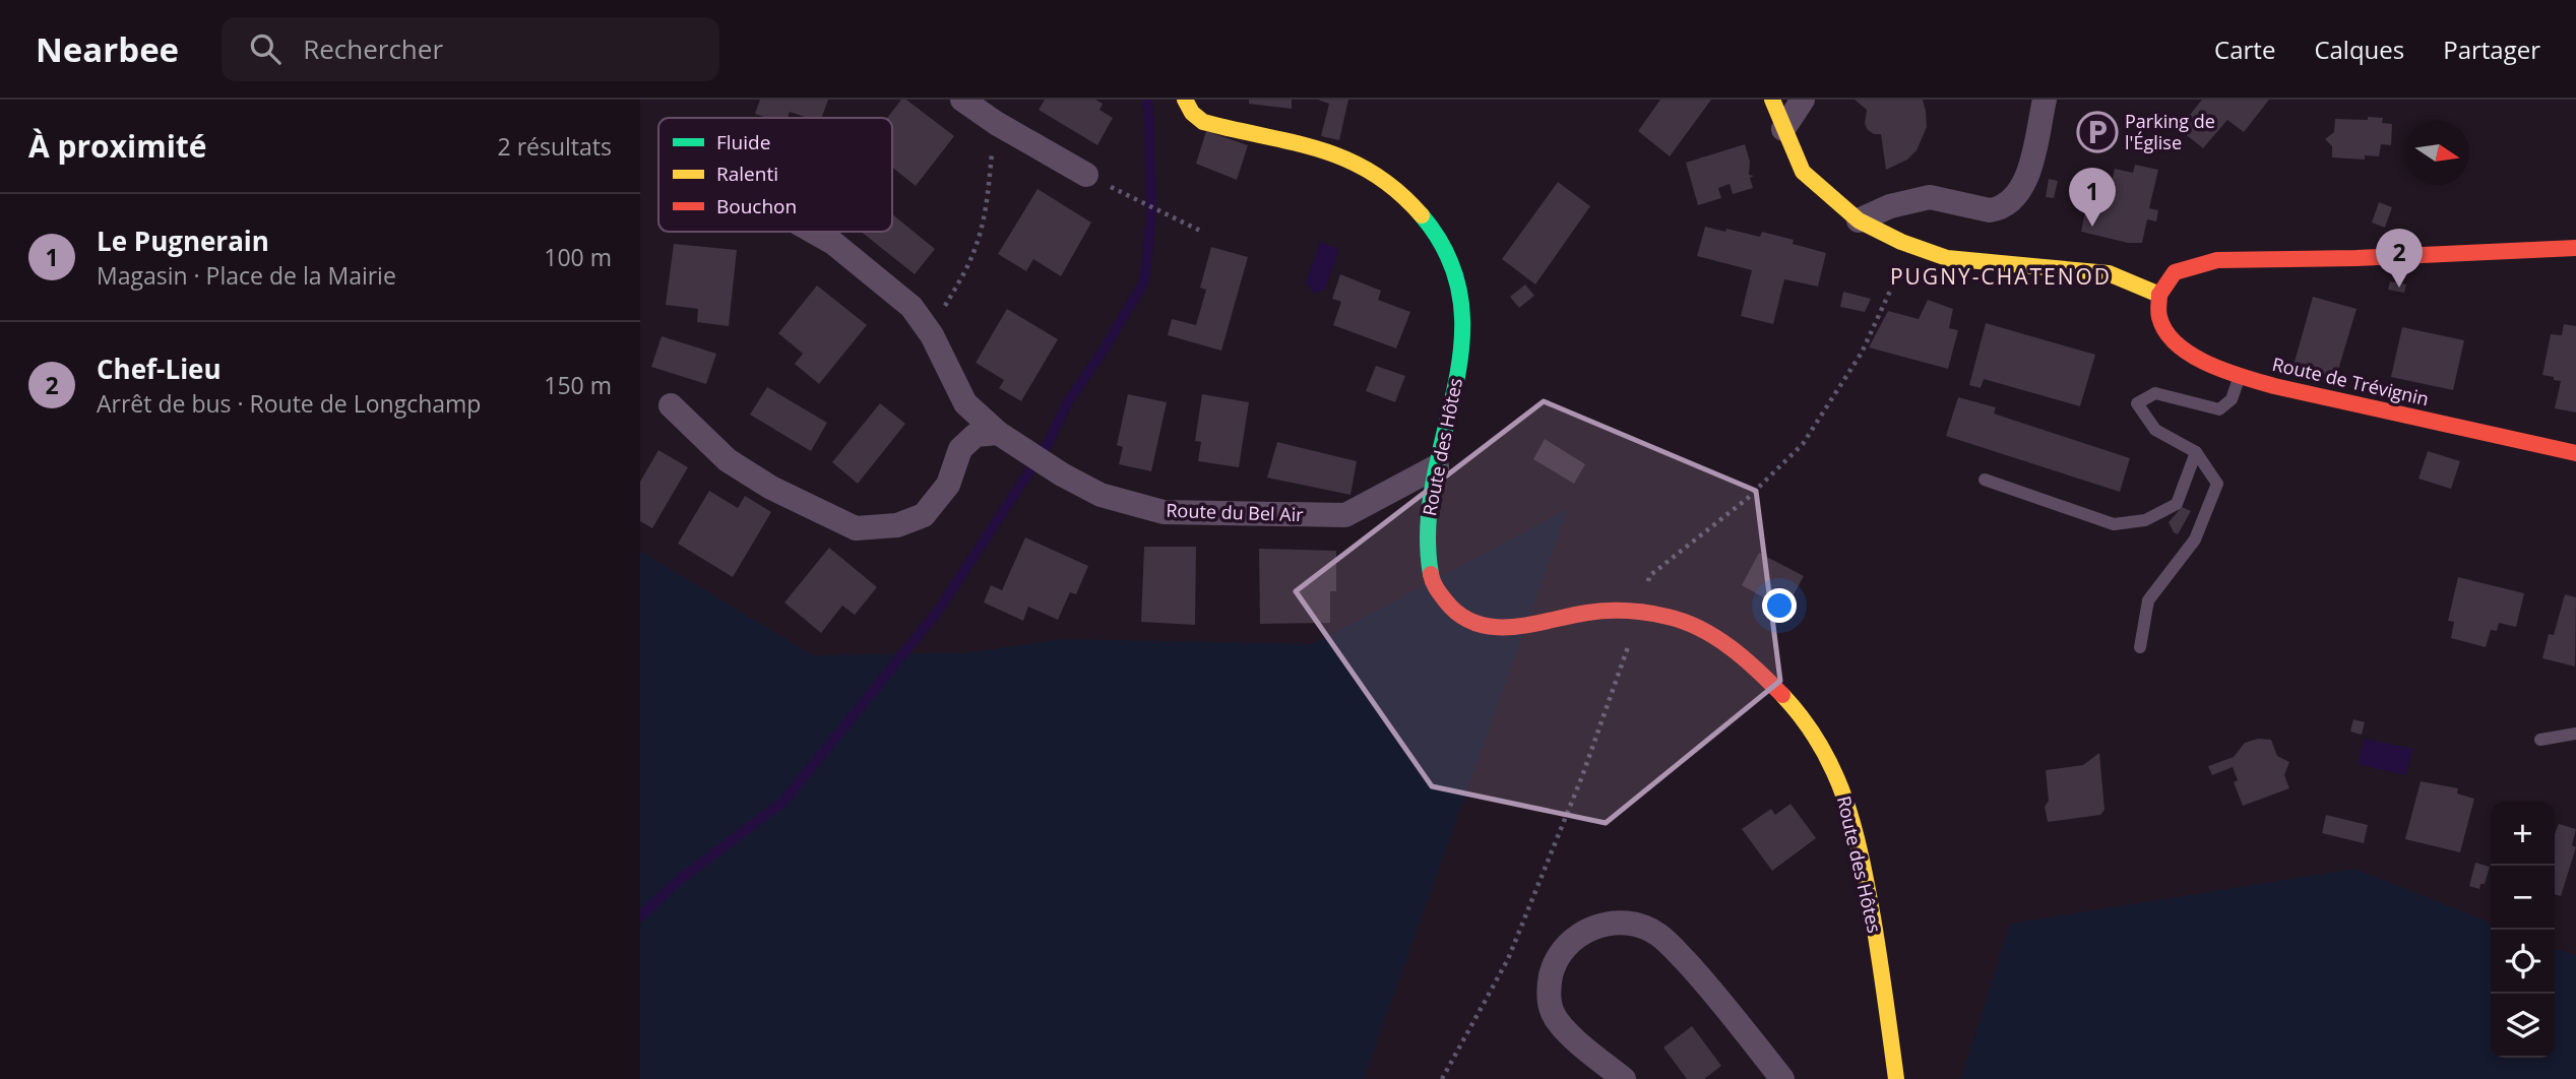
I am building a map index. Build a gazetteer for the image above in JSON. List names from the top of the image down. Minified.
{"streets":{"street":["Route de Trévignin","Route des Hôtes","Route du Bel Air"]},"crossings":[["Route des Hôtes","Route du Bel Air"]],"districts":["PUGNY-CHATENOD"],"places":{"parking":["Parking de l'Église"]},"legend":["Fluide","Ralenti","Bouchon"],"north":"right","page":{"header":"Nearbee","search":"Rechercher","nav":["Carte","Calques","Partager"],"heading":["À proximité","2 résultats"],"pins":["1","2"],"list":[{"mark":"1","name":"Le Pugnerain","note":"Magasin · Place de la Mairie","value":"100 m"},{"mark":"2","name":"Chef-Lieu","note":"Arrêt de bus · Route de Longchamp","value":"150 m"}],"map_buttons":["+","−"]}}
